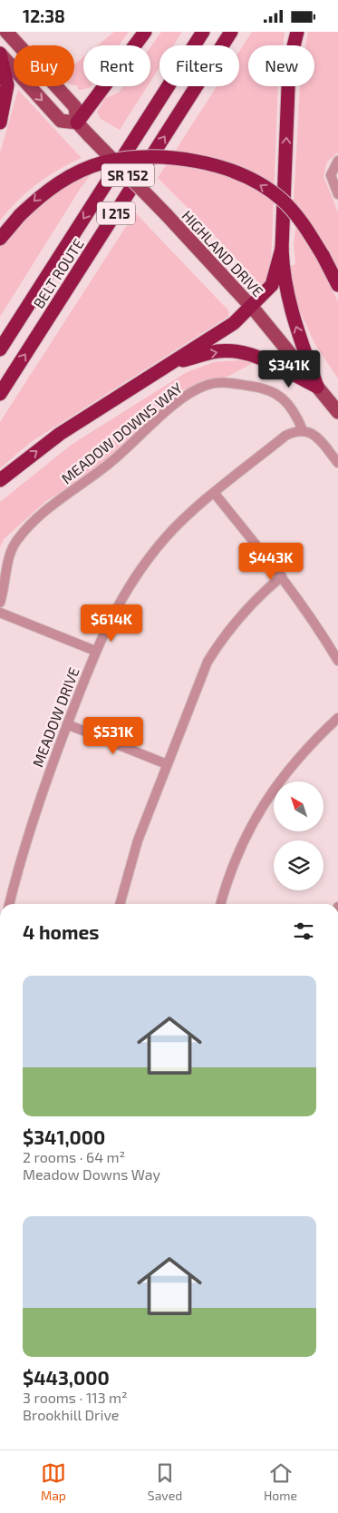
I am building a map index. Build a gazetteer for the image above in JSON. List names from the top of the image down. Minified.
{"streets":{"highway":["I 215","BELT ROUTE"],"main road":["SR 152","HIGHLAND DRIVE"],"street":["MEADOW DOWNS WAY","MEADOW DRIVE"]},"crossings":[["MEADOW DOWNS WAY","MEADOW DRIVE"]],"north":"top left","page":{"status":"12:38","chip":["Buy","Rent","Filters","New"],"price":["$341K","$443K","$614K","$531K"],"heading":"4 homes","list":[{"name":"$341,000","note":"2 rooms · 64 m² · Meadow Downs Way"},{"name":"$443,000","note":"3 rooms · 113 m² · Brookhill Drive"}],"tabs":["Map","Saved","Home"]}}
